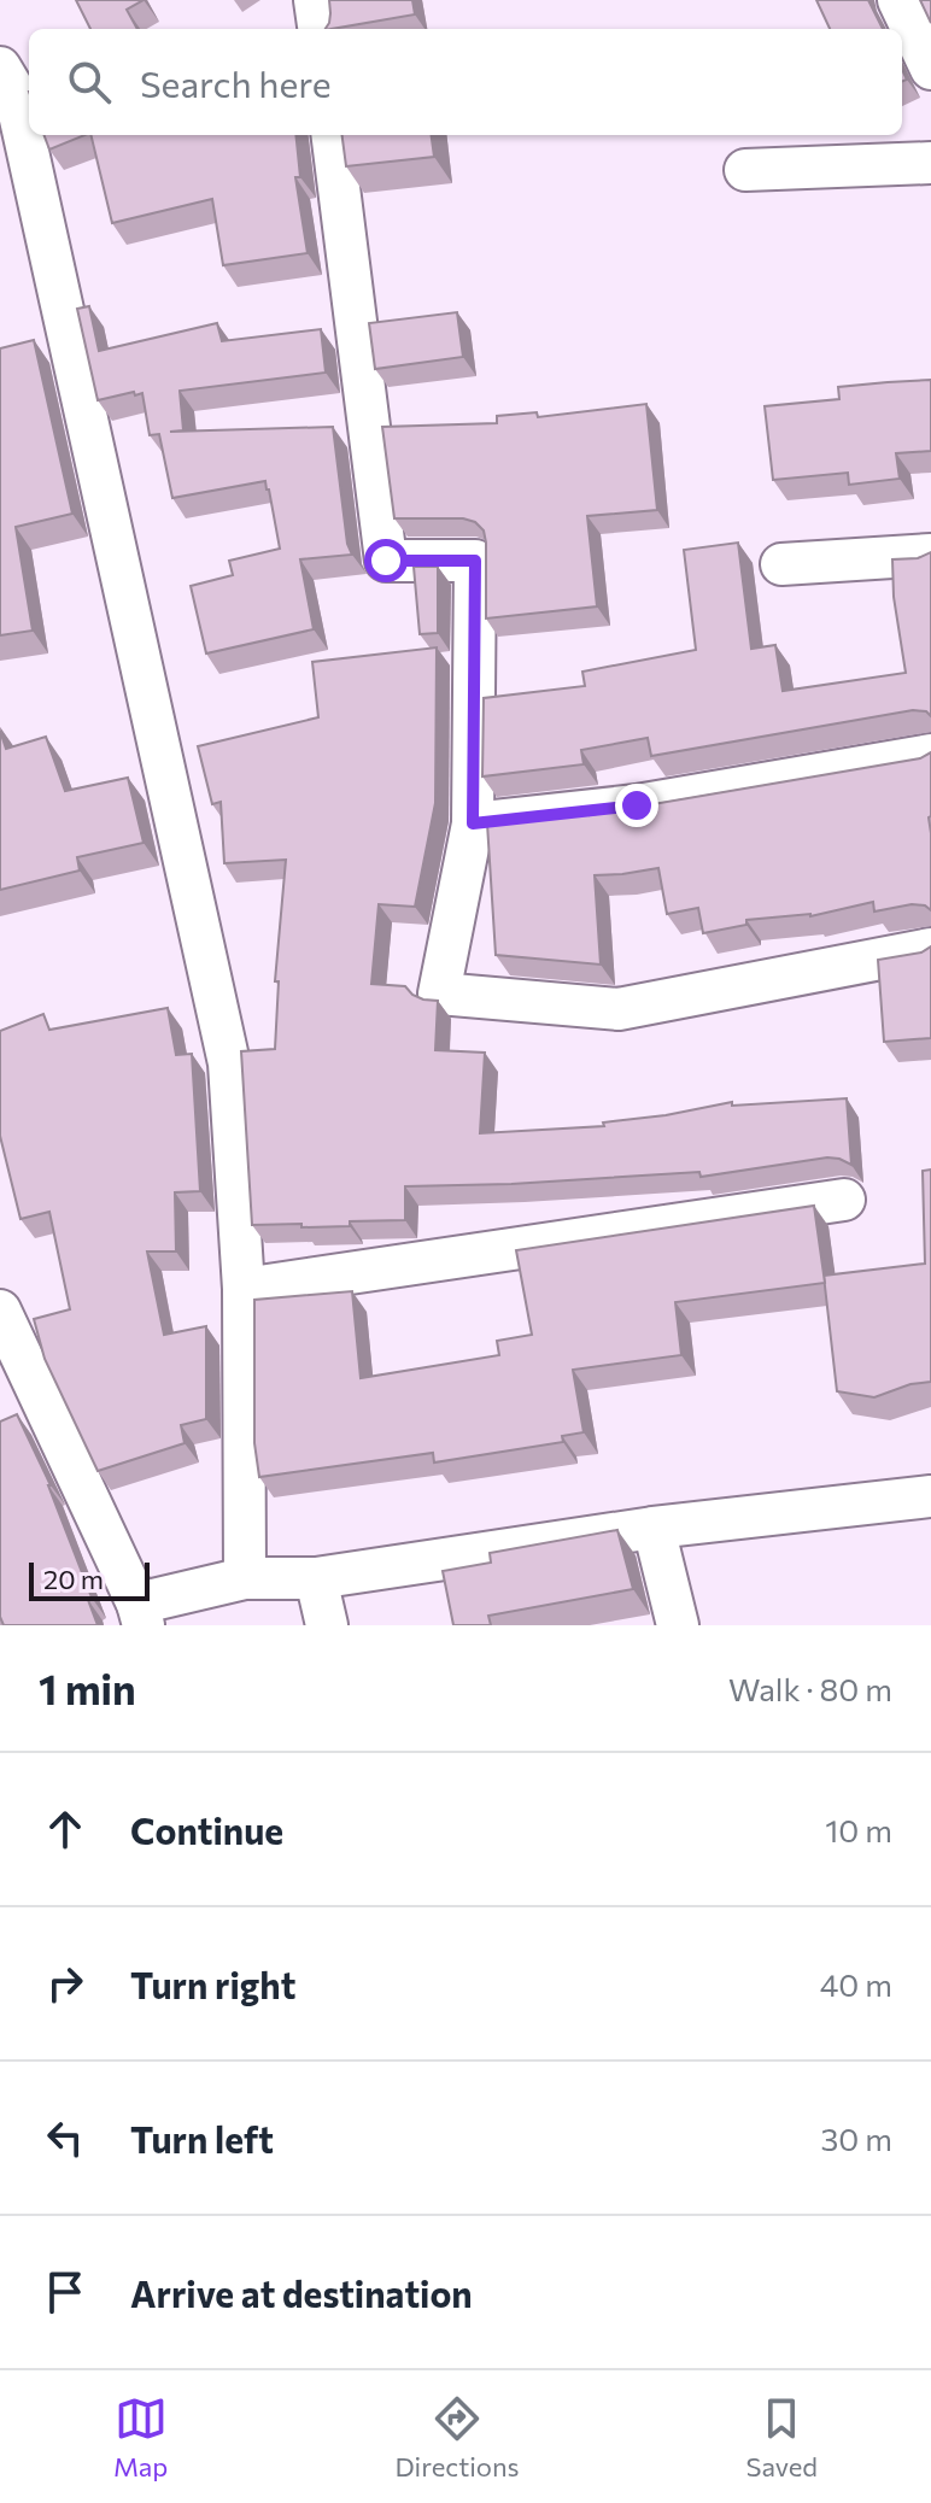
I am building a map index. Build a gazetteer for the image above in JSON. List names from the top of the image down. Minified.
{"scale_bar":"20 m","page":{"search":"Search here","scale":"20 m","heading":["1 min","Walk · 80 m"],"list":[["Continue","10 m"],["Turn right","40 m"],["Turn left","30 m"],"Arrive at destination"],"nav":["Map","Directions","Saved"]}}
